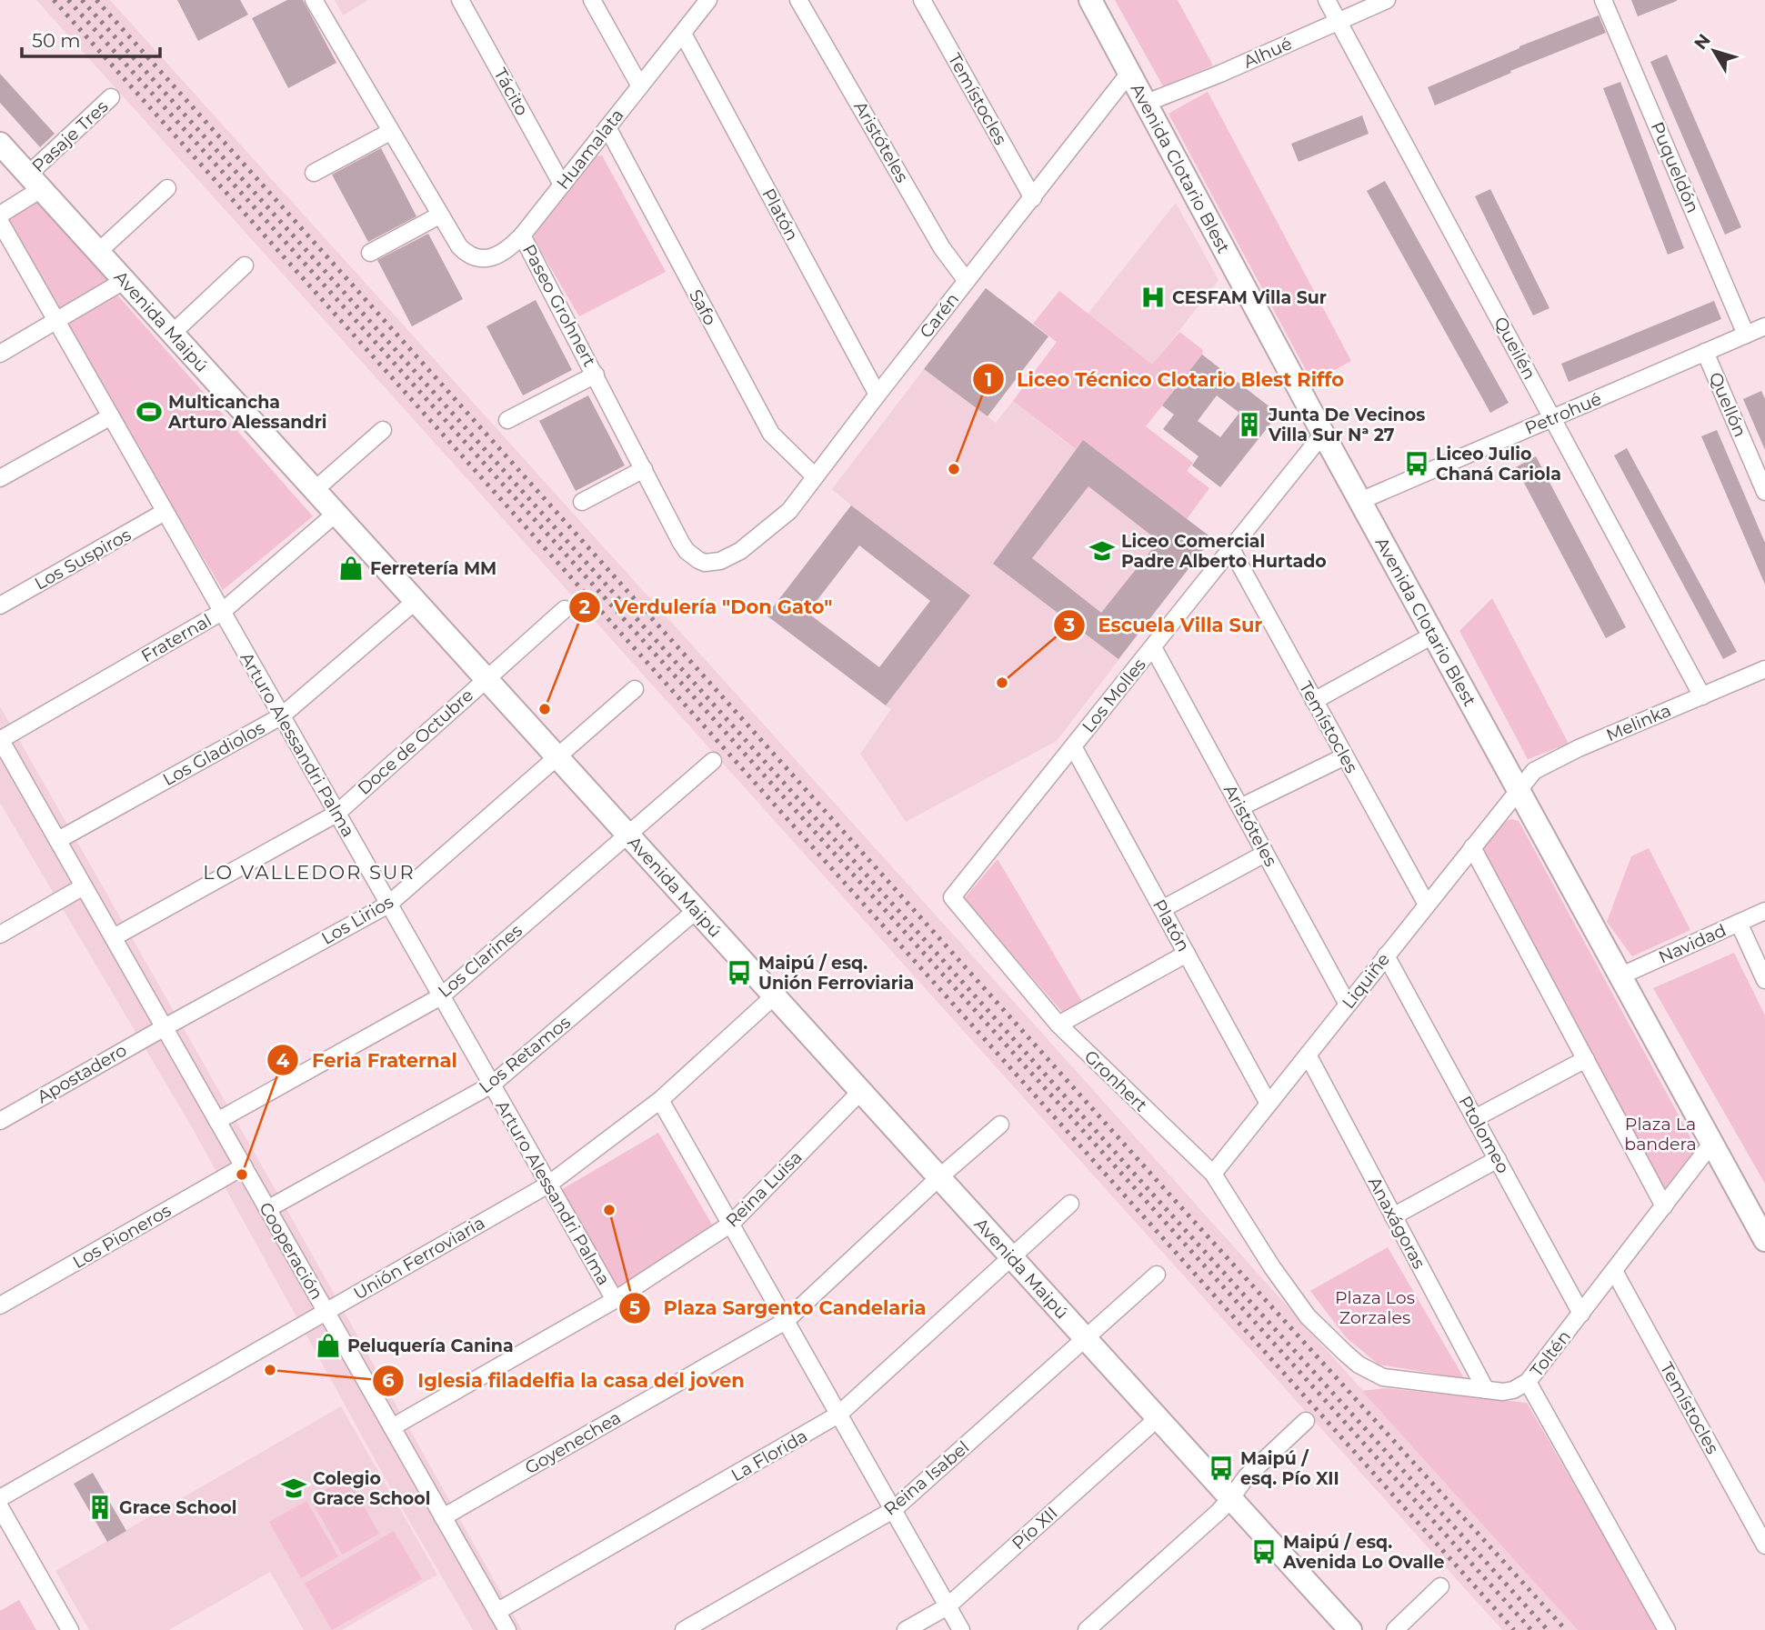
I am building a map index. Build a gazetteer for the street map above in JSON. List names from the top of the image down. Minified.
{"streets":{"main road":["Avenida Clotario Blest","Avenida Maipú"],"street":["Alhué","Tácito","Temístocles","Pasaje Tres","Aristóteles","Huamalata","Puqueldón","Platón","Paseo Grohnert","Safo","Carén","Queilén","Quellón","Petrohué","Los Suspiros","Fraternal","Los Molles","Melinka","Doce de Octubre","Arturo Alessandri Palma","Los Gladiolos","Los Lirios","Navidad","Los Clarines","Liquiñe","Los Retamos","Apostadero","Gronhert","Ptolomeo","Reina Luisa","Anaxágoras","Los Pioneros","Cooperación","Unión Ferroviaria","Toltén","Goyenechea","La Florida","Reina Isabel","Pío XII"]},"crossings":[["Alhué","Avenida Clotario Blest"],["Alhué","Queilén"],["Tácito","Huamalata"],["Temístocles","Carén"],["Temístocles","Los Molles"],["Temístocles","Liquiñe"],["Temístocles","Toltén"],["Pasaje Tres","Avenida Maipú"],["Aristóteles","Carén"],["Aristóteles","Los Molles"],["Aristóteles","Liquiñe"],["Huamalata","Platón"],["Huamalata","Paseo Grohnert"],["Huamalata","Safo"],["Avenida Clotario Blest","Carén"],["Avenida Clotario Blest","Petrohué"],["Avenida Clotario Blest","Los Molles"],["Avenida Clotario Blest","Melinka"],["Avenida Clotario Blest","Navidad"],["Avenida Clotario Blest","Liquiñe"],["Avenida Clotario Blest","Toltén"],["Puqueldón","Petrohué"],["Platón","Carén"],["Platón","Los Molles"],["Platón","Liquiñe"],["Paseo Grohnert","Carén"],["Safo","Carén"],["Avenida Maipú","Fraternal"],["Avenida Maipú","Doce de Octubre"],["Avenida Maipú","Los Gladiolos"],["Avenida Maipú","Los Lirios"],["Avenida Maipú","Los Clarines"],["Avenida Maipú","Los Retamos"],["Avenida Maipú","Reina Luisa"],["Avenida Maipú","Unión Ferroviaria"],["Avenida Maipú","Goyenechea"],["Avenida Maipú","La Florida"],["Avenida Maipú","Reina Isabel"],["Avenida Maipú","Pío XII"],["Queilén","Petrohué"],["Queilén","Melinka"],["Quellón","Petrohué"],["Los Suspiros","Arturo Alessandri Palma"],["Fraternal","Arturo Alessandri Palma"],["Fraternal","Cooperación"],["Los Molles","Gronhert"],["Melinka","Liquiñe"],["Doce de Octubre","Arturo Alessandri Palma"],["Doce de Octubre","Cooperación"],["Arturo Alessandri Palma","Los Gladiolos"],["Arturo Alessandri Palma","Los Lirios"],["Arturo Alessandri Palma","Los Clarines"],["Arturo Alessandri Palma","Los Retamos"],["Arturo Alessandri Palma","Reina Luisa"],["Arturo Alessandri Palma","Unión Ferroviaria"],["Los Gladiolos","Cooperación"],["Los Lirios","Apostadero"],["Los Lirios","Cooperación"],["Los Clarines","Cooperación"],["Liquiñe","Gronhert"],["Liquiñe","Ptolomeo"],["Liquiñe","Anaxágoras"],["Los Retamos","Cooperación"],["Apostadero","Cooperación"],["Gronhert","Toltén"],["Ptolomeo","Toltén"],["Reina Luisa","Cooperación"],["Anaxágoras","Toltén"],["Los Pioneros","Cooperación"],["Cooperación","Unión Ferroviaria"],["Cooperación","Goyenechea"],["Cooperación","La Florida"]],"districts":["LO VALLEDOR SUR"],"parks":["Plaza La bandera","Plaza Los Zorzales"],"places":{"hospital":["CESFAM Villa Sur"],"sports":["Multicancha Arturo Alessandri"],"building":["Junta De Vecinos Villa Sur Nª 27","Grace School"],"bus stop":["Liceo Julio Chaná Cariola","Maipú / esq. Unión Ferroviaria","Maipú / esq. Pío XII","Maipú / esq. Avenida Lo Ovalle"],"other":["Liceo Técnico Clotario Blest Riffo","Escuela Villa Sur","Verdulería \"Don Gato\"","Feria Fraternal","Plaza Sargento Candelaria","Iglesia filadelfia la casa del joven"],"school or university":["Liceo Comercial Padre Alberto Hurtado","Colegio Grace School"],"shop":["Ferretería MM","Peluquería Canina"]},"scale_bar":"50 m","north":"top left"}
